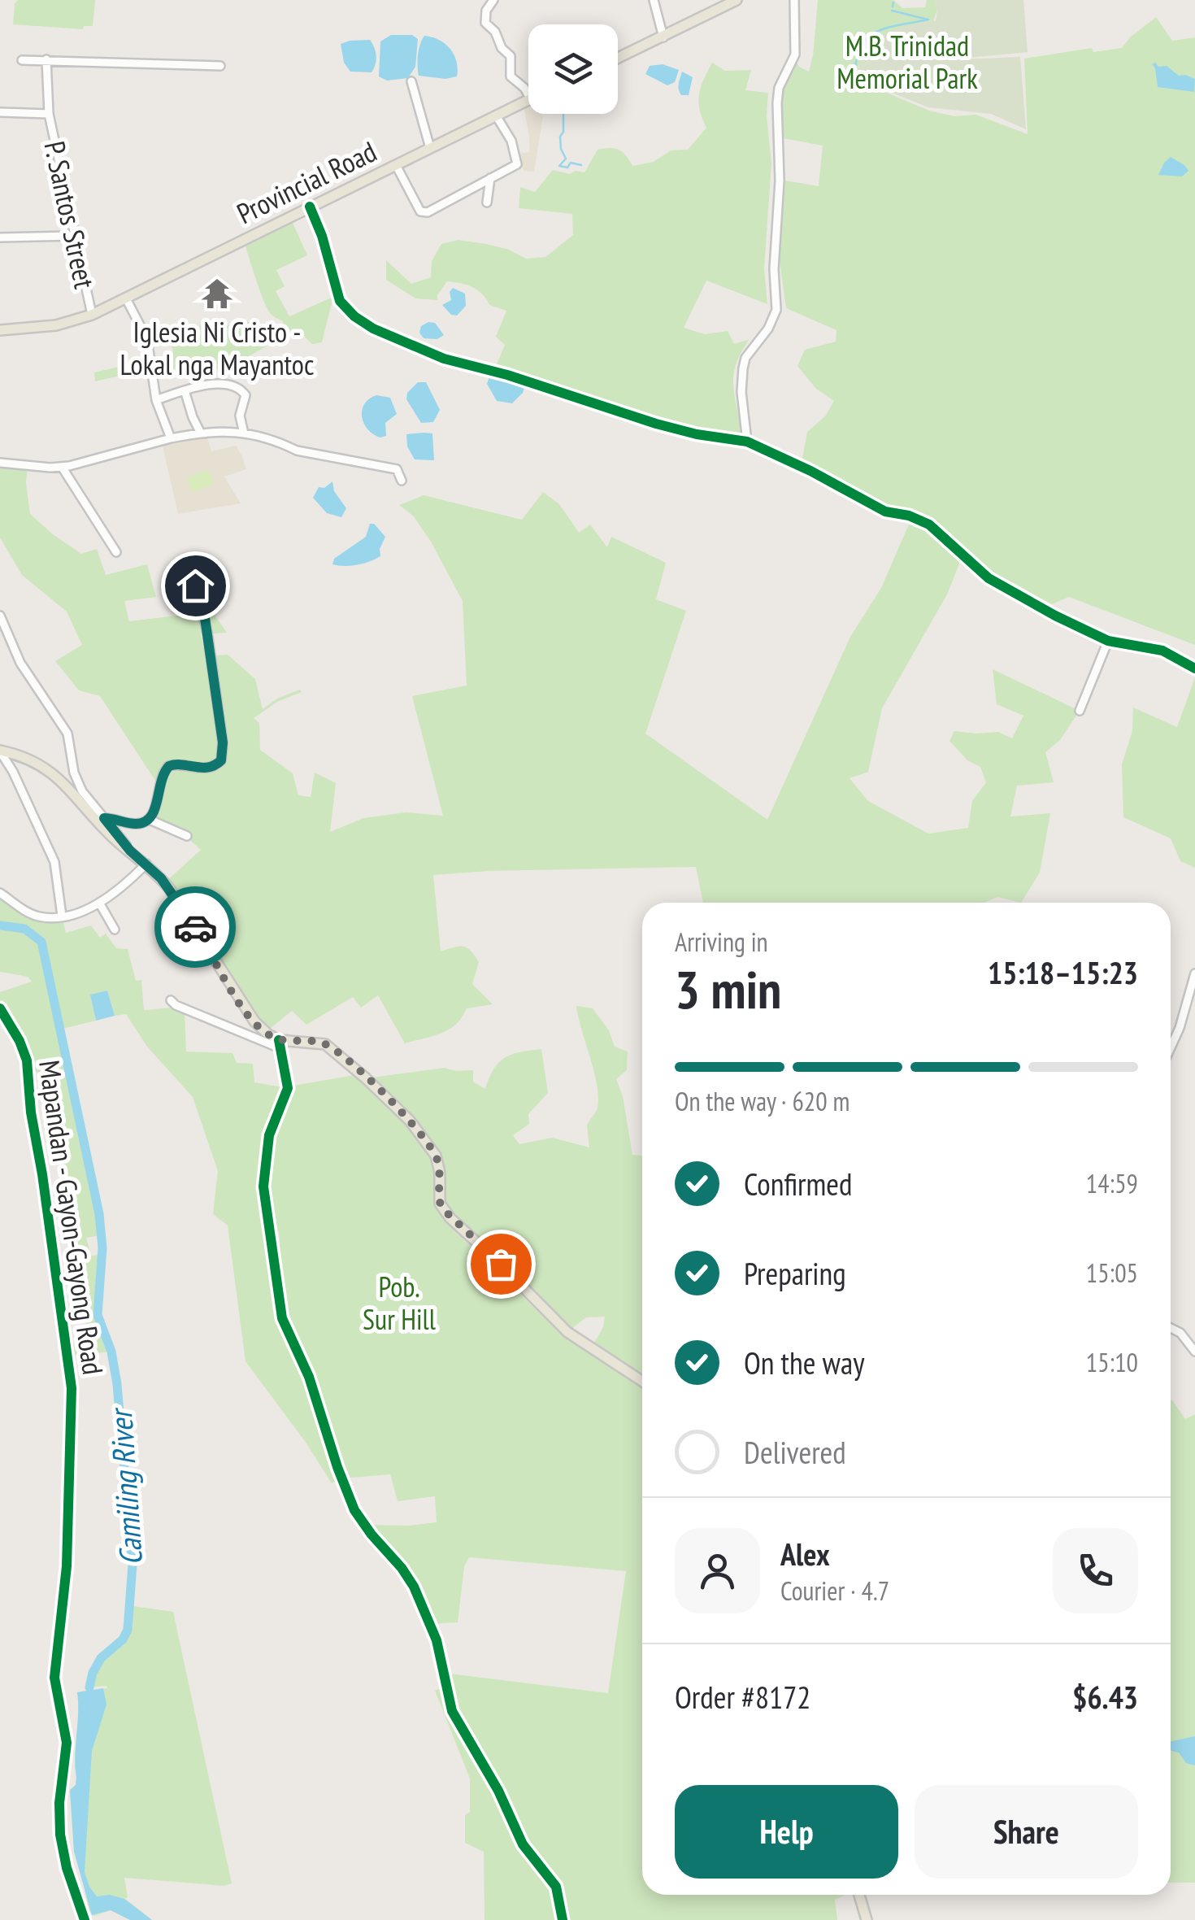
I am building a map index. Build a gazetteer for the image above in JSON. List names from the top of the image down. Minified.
{"streets":{"main road":["Provincial Road"],"street":["P. Santos Street","Mapandan - Gayon-Gayong Road"]},"crossings":[["Provincial Road","P. Santos Street"]],"water":["Camiling River"],"parks":["M.B. Trinidad Memorial Park","Pob. Sur Hill"],"places":{"temple":["Iglesia Ni Cristo - Lokal nga Mayantoc"]},"page":{"heading":["3 min","Arriving in","15:18–15:23"],"panel":["Alex","Courier · 4.7","Order #8172","$6.43"],"bar":"On the way · 620 m","list":[["Confirmed","14:59"],["Preparing","15:05"],["On the way","15:10"],"Delivered"],"buttons":["Help","Share"]}}
